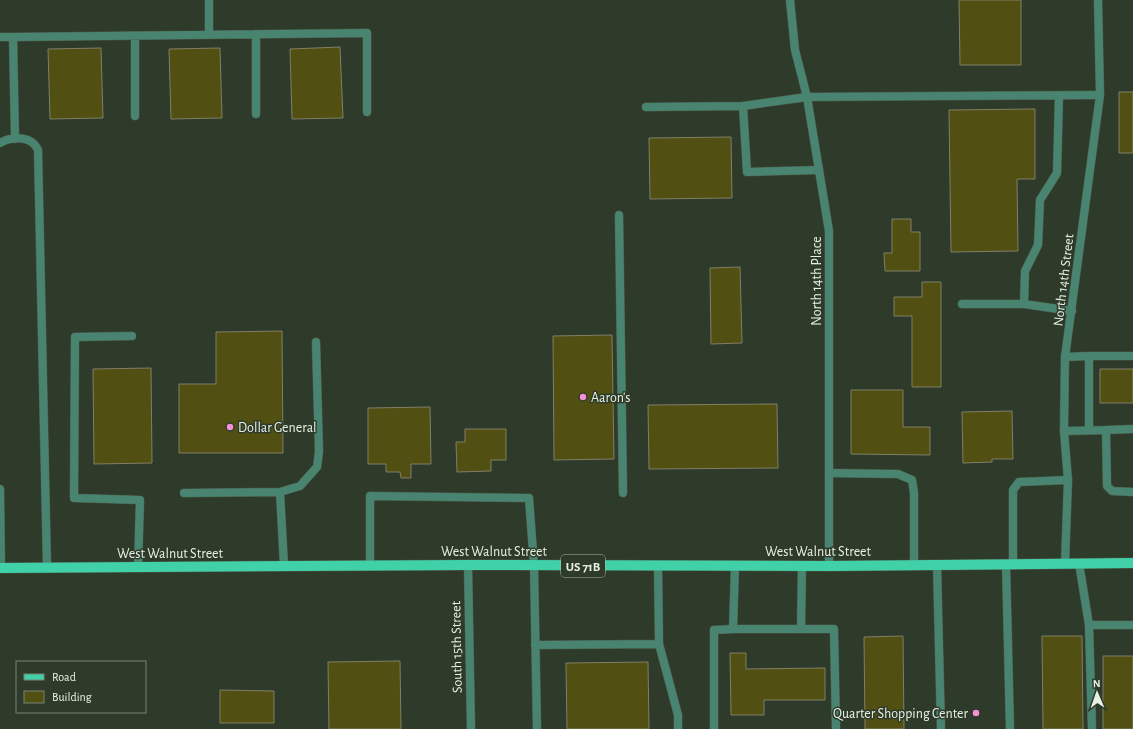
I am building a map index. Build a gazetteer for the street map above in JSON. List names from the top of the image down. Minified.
{"streets":{"main road":["West Walnut Street","US 71B"],"street":["North 14th Street","North 14th Place","South 15th Street"]},"crossings":[["North 14th Street","West Walnut Street"],["North 14th Place","West Walnut Street"],["West Walnut Street","South 15th Street"]],"places":["Aaron's","Dollar General","Quarter Shopping Center"],"legend":["Road","Building"],"north":"top"}
